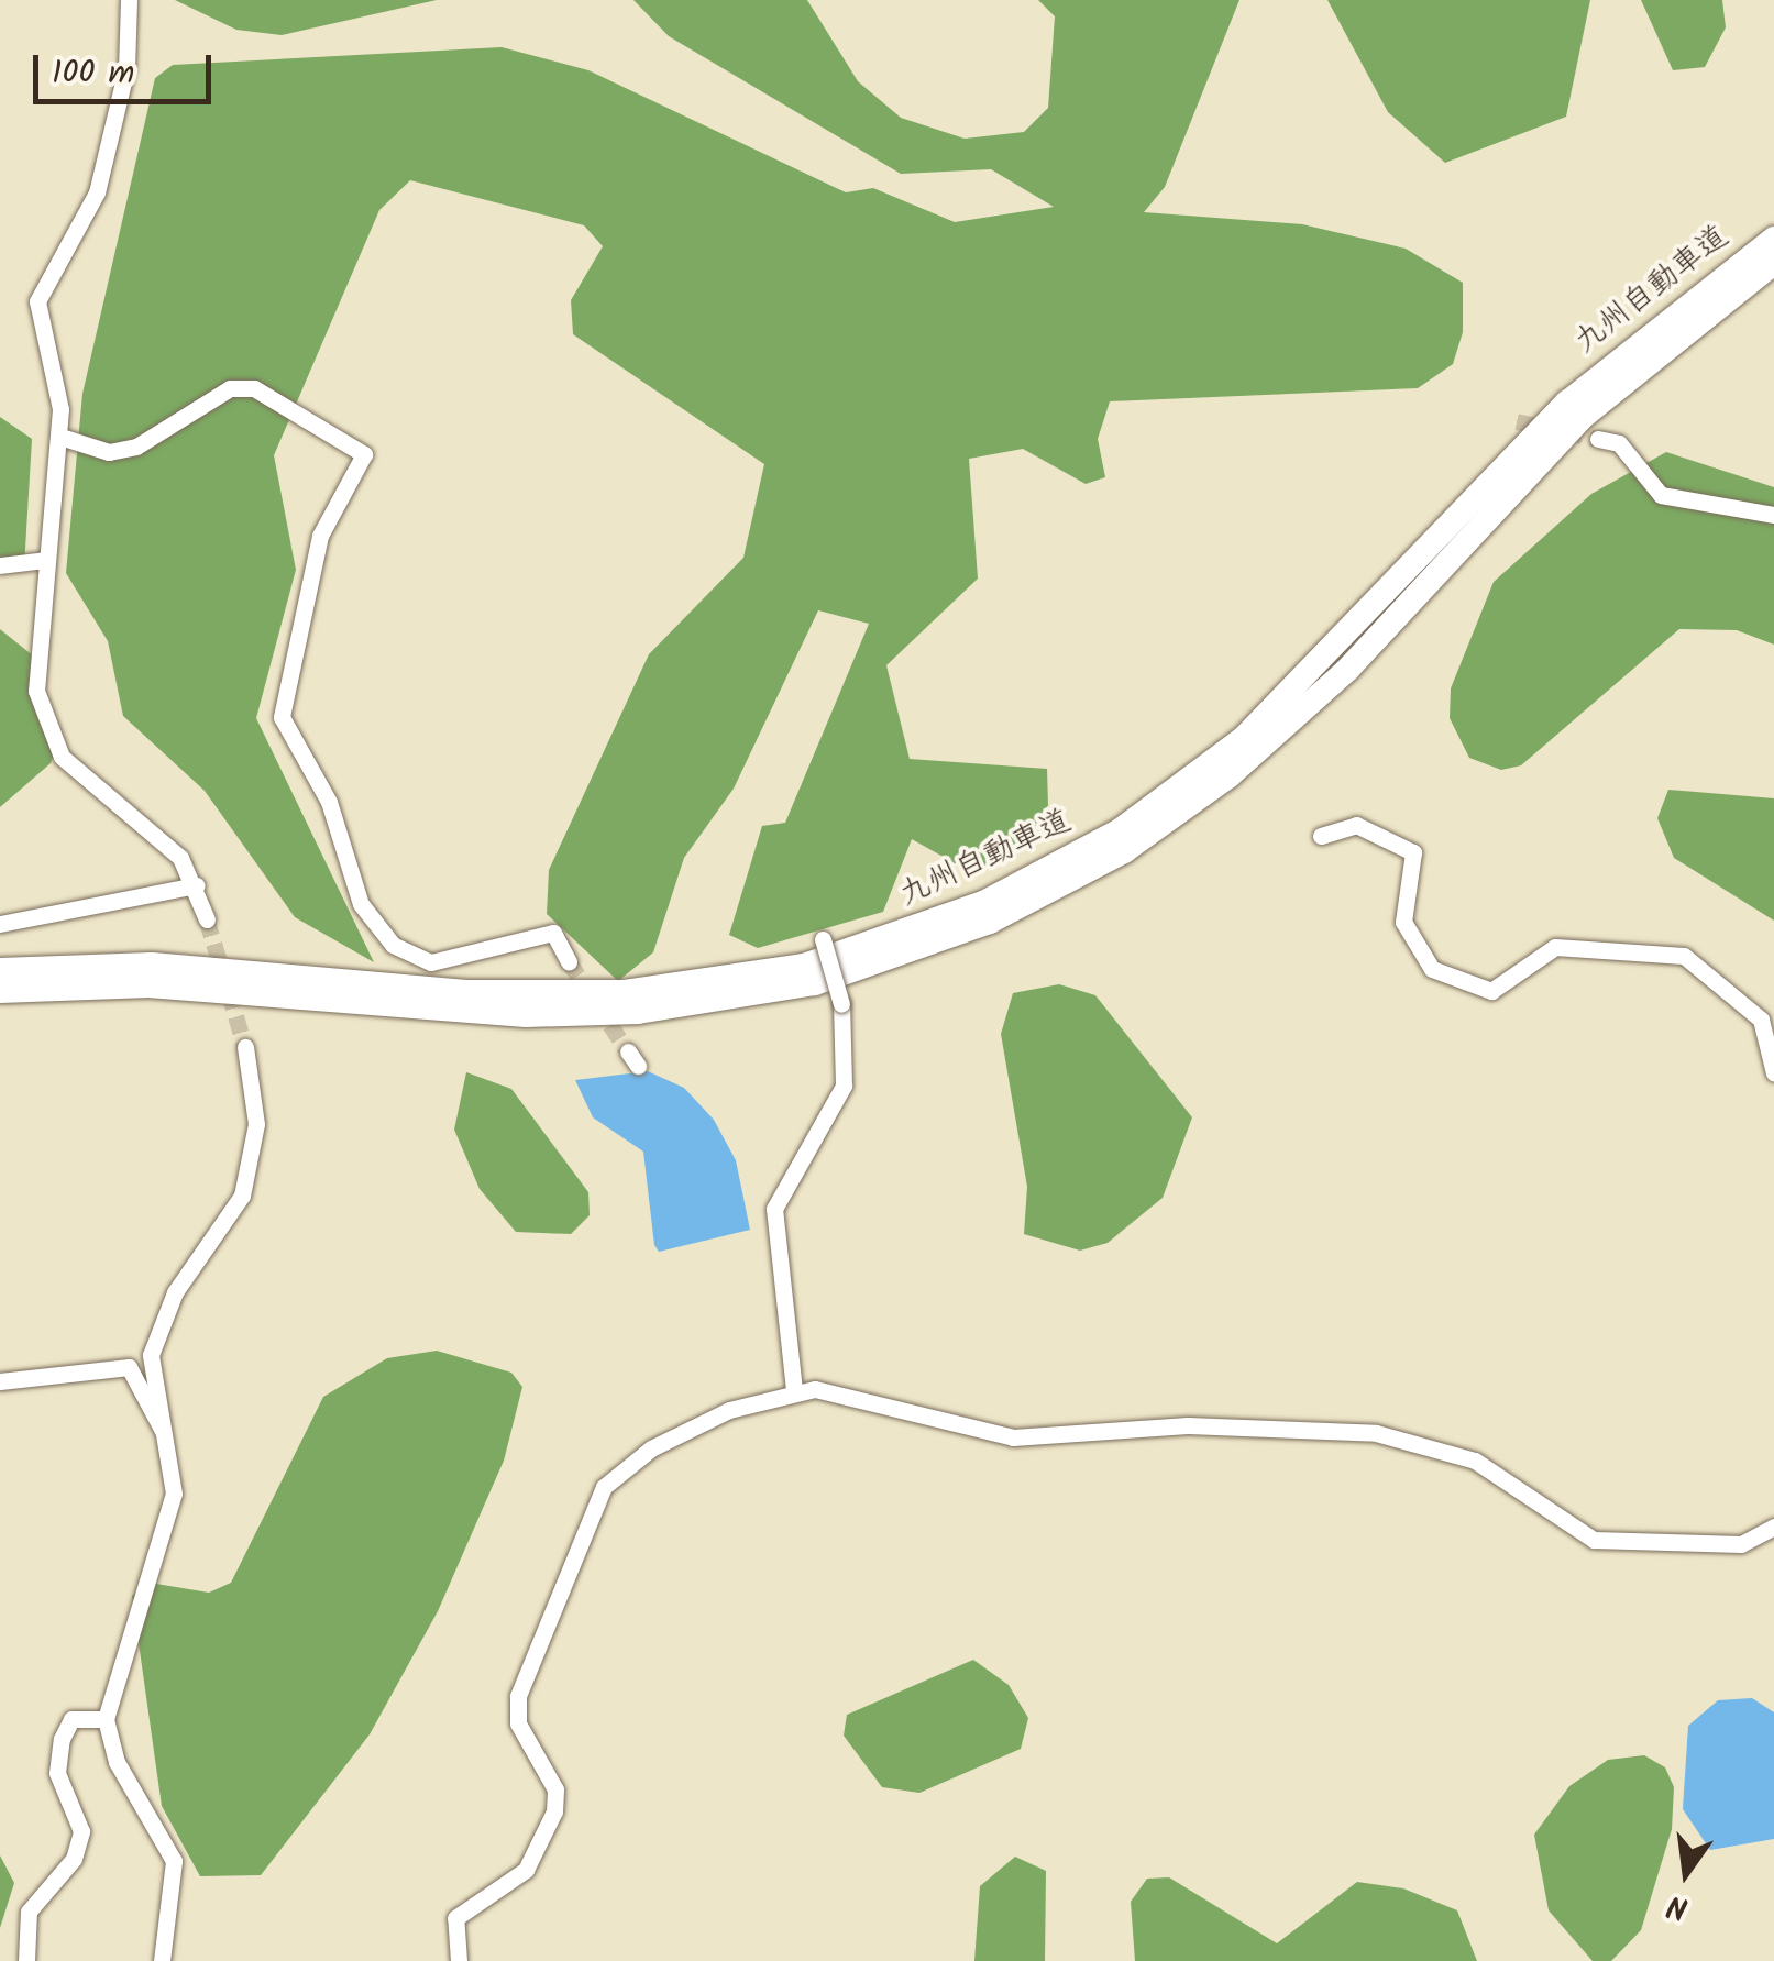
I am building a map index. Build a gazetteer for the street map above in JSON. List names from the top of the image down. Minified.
{"streets":{"highway":["九州自動車道"]},"scale_bar":"100 m","north":"bottom"}
